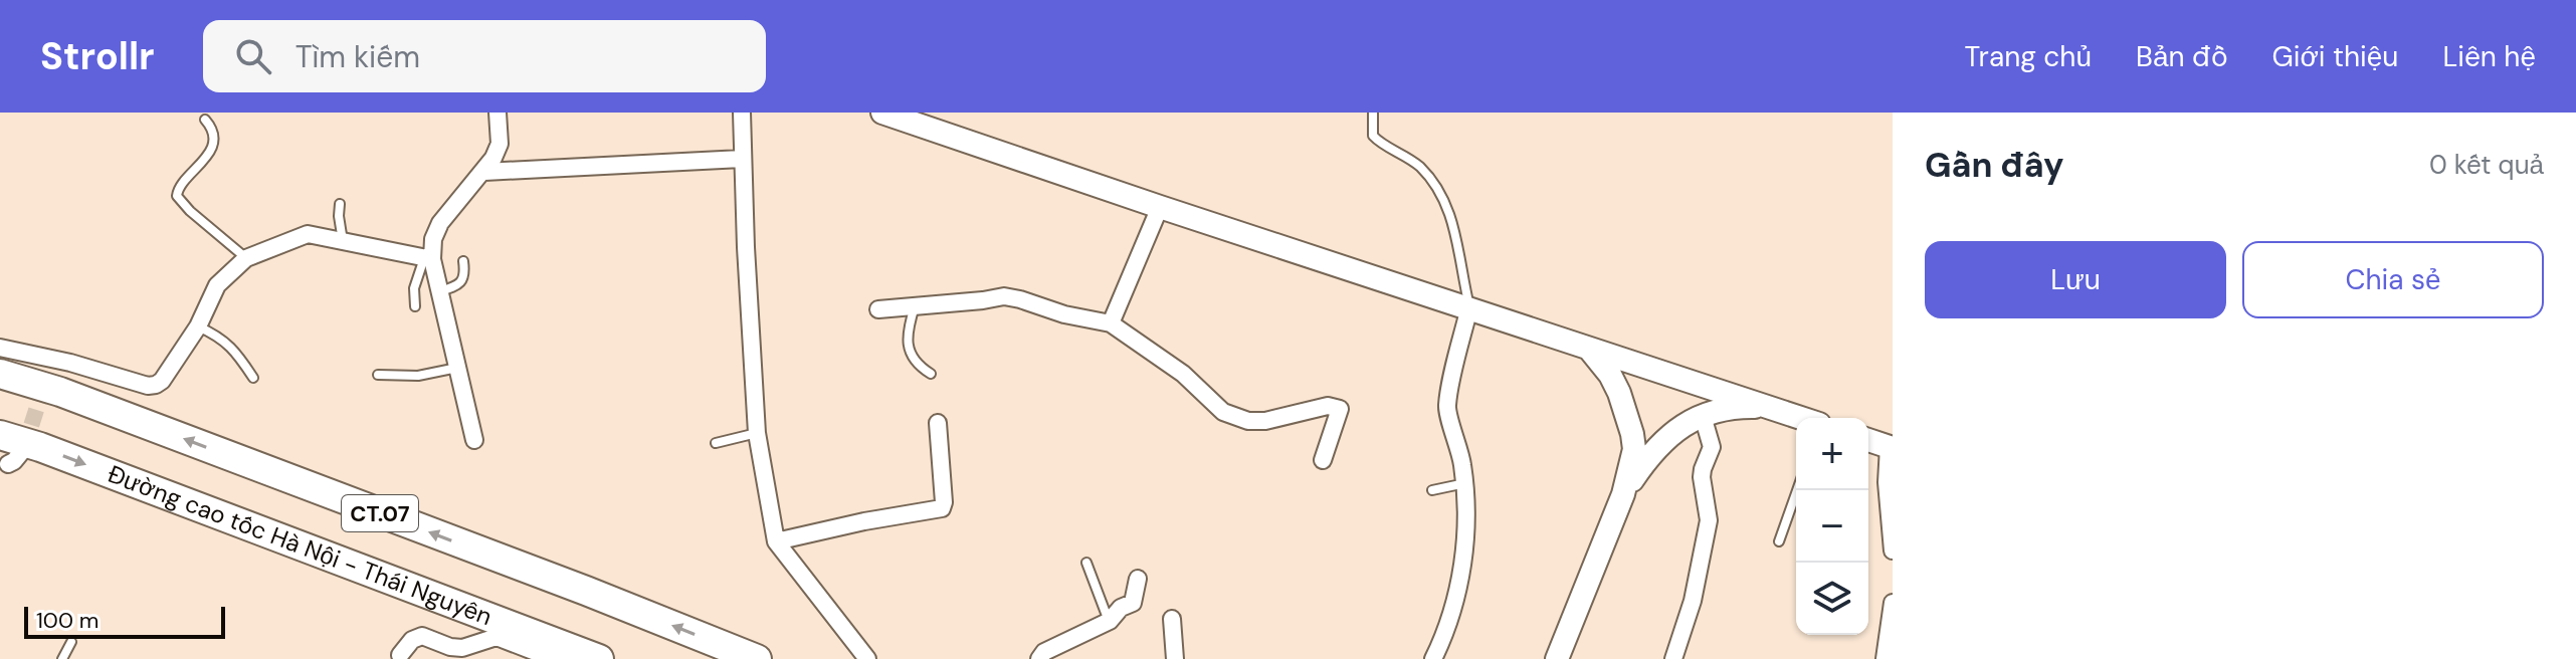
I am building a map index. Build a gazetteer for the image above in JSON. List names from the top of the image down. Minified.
{"streets":{"highway":["CT.07","Đường cao tốc Hà Nội - Thái Nguyên"]},"scale_bar":"100 m","page":{"header":"Strollr","search":"Tìm kiếm","nav":["Trang chủ","Bản đồ","Giới thiệu","Liên hệ"],"heading":["Gần đây","0 kết quả"],"buttons":["Lưu","Chia sẻ"],"map_buttons":["+","−"],"scale":"100 m"}}
